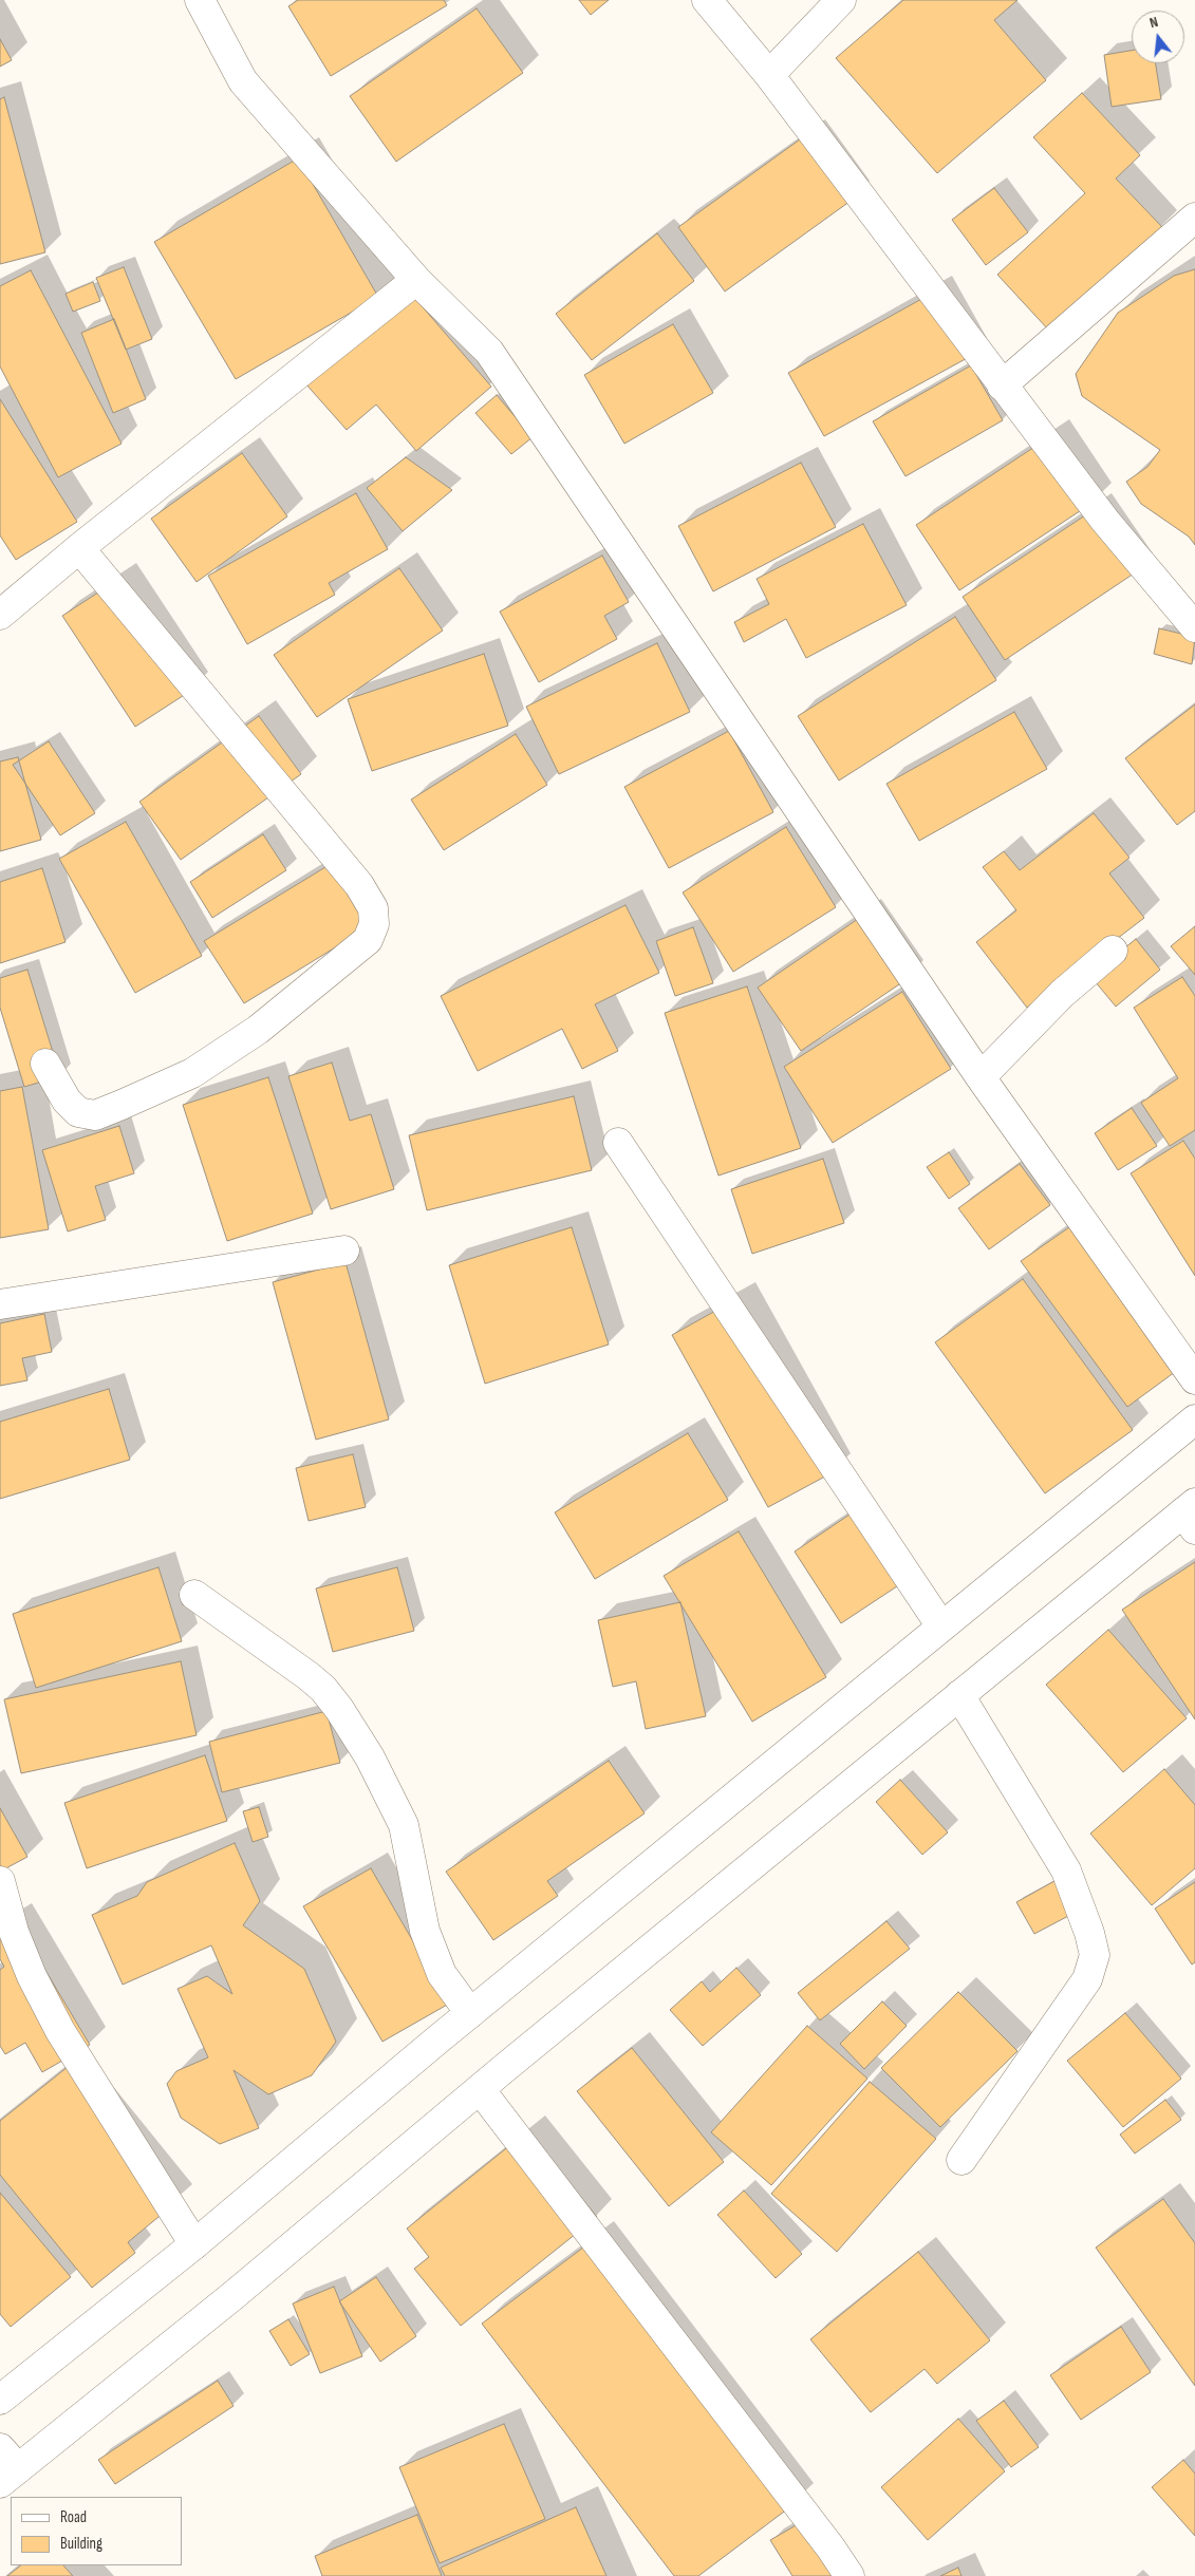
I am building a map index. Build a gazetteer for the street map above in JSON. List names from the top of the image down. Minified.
{"legend":["Road","Building"],"north":"top"}
